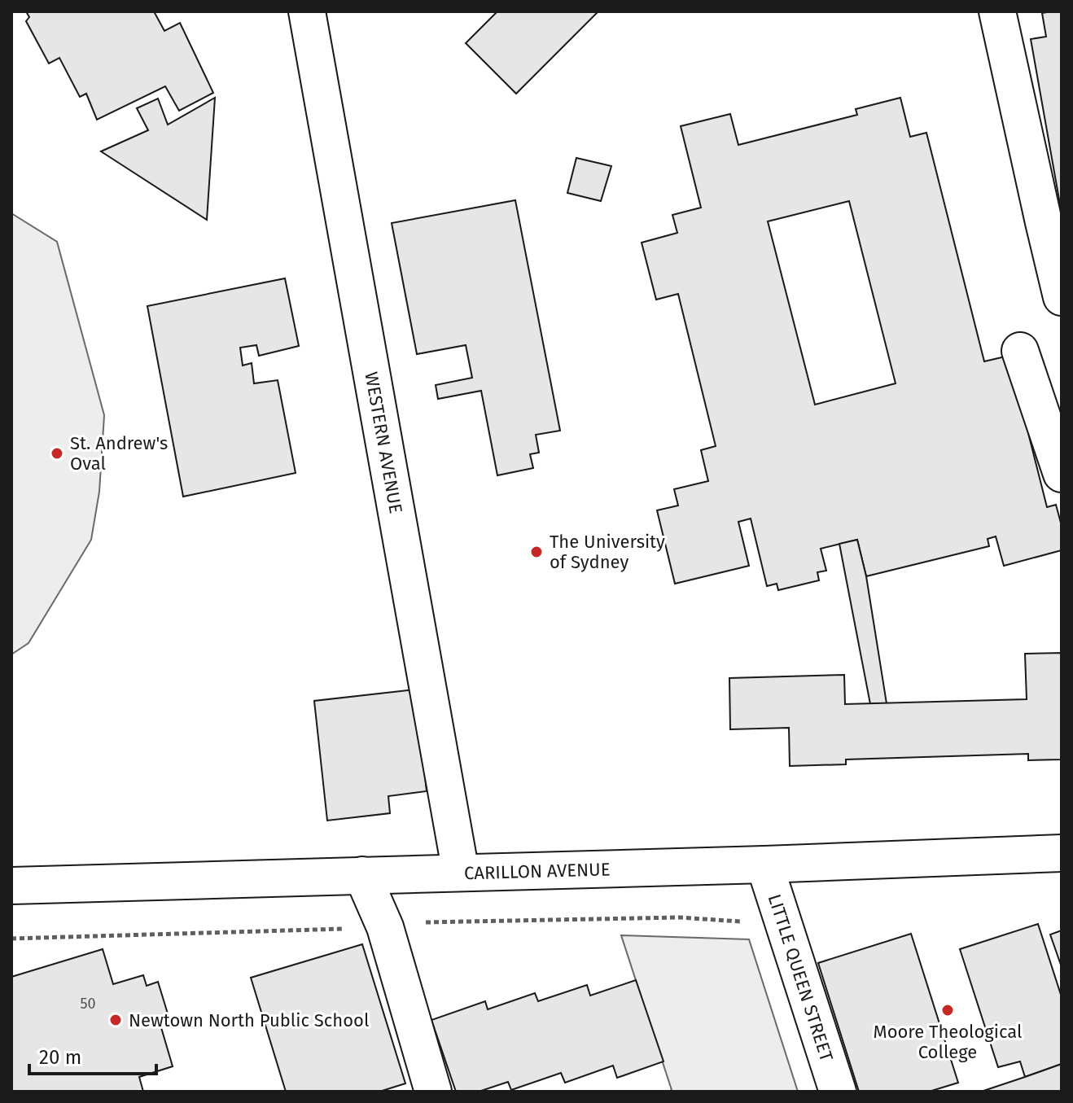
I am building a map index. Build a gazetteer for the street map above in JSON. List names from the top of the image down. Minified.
{"streets":{"main road":["WESTERN AVENUE","CARILLON AVENUE","LITTLE QUEEN STREET"]},"crossings":[["WESTERN AVENUE","CARILLON AVENUE"],["CARILLON AVENUE","LITTLE QUEEN STREET"]],"places":["St. Andrew's Oval","The University of Sydney","Moore Theological College","Newtown North Public School"],"house_numbers":["50"],"scale_bar":"20 m"}
